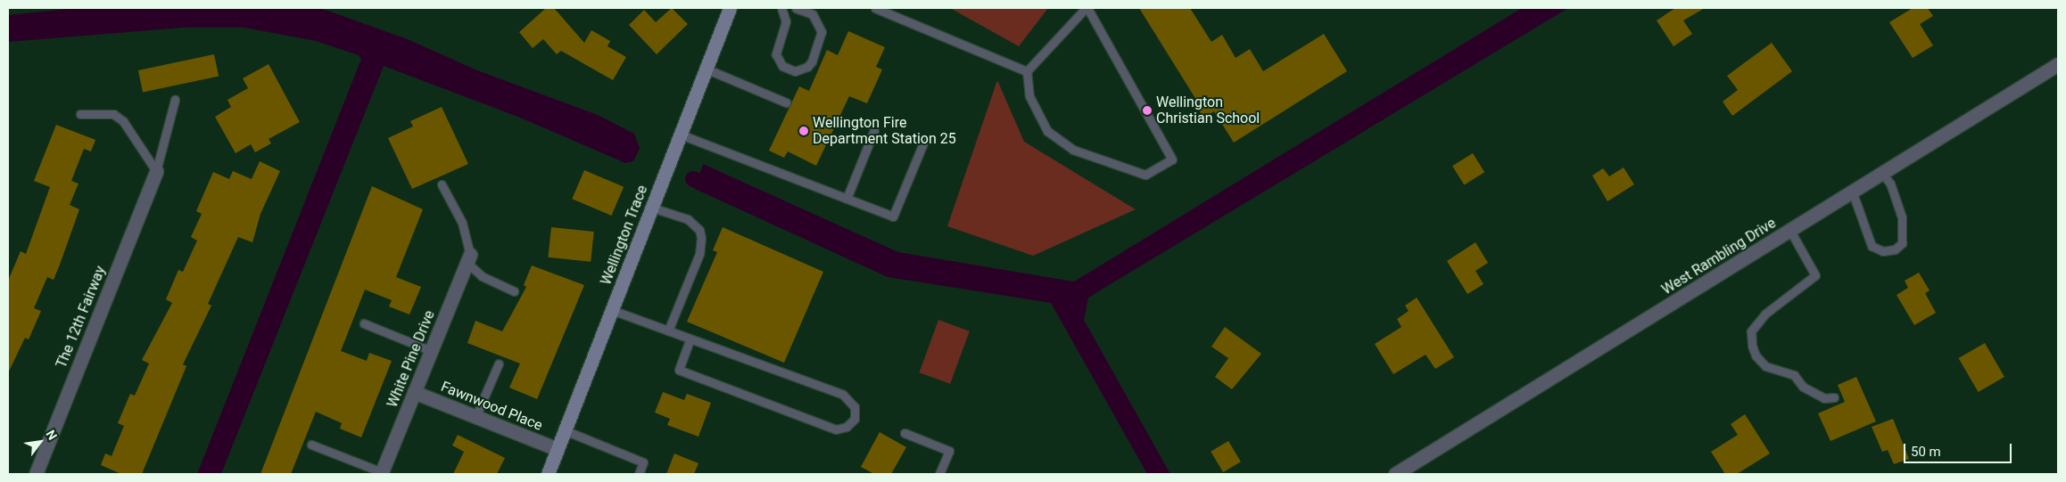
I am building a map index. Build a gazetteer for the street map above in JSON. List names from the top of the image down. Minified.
{"streets":{"street":["Wellington Trace","West Rambling Drive","The 12th Fairway","White Pine Drive","Fawnwood Place"]},"crossings":[["Wellington Trace","Fawnwood Place"],["White Pine Drive","Fawnwood Place"]],"places":["Wellington Christian School","Wellington Fire Department Station 25"],"scale_bar":"50 m","north":"top right"}
